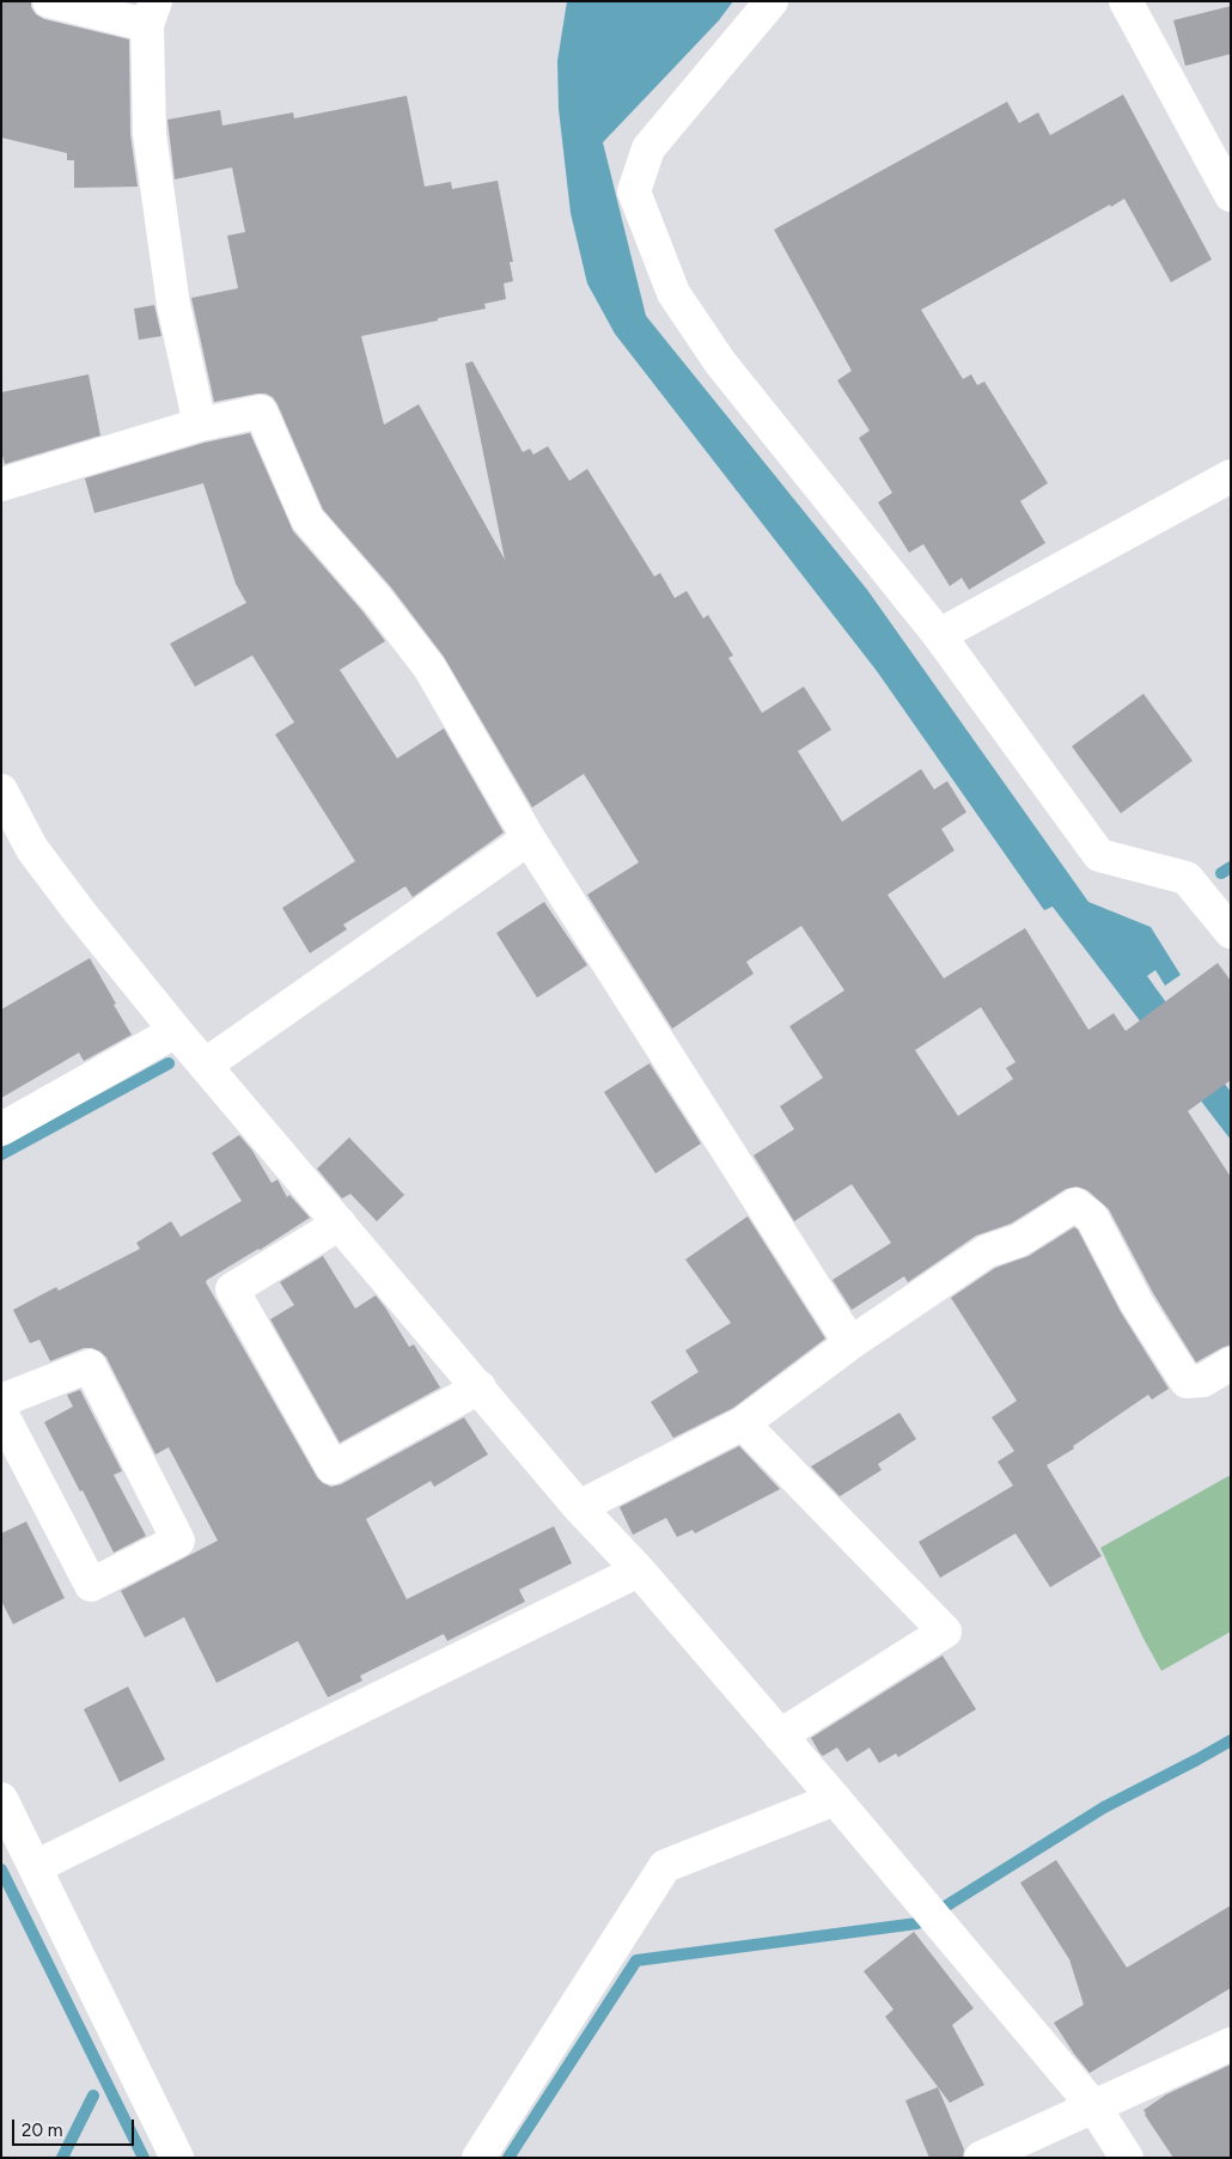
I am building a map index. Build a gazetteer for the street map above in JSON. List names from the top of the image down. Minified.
{"scale_bar":"20 m"}
